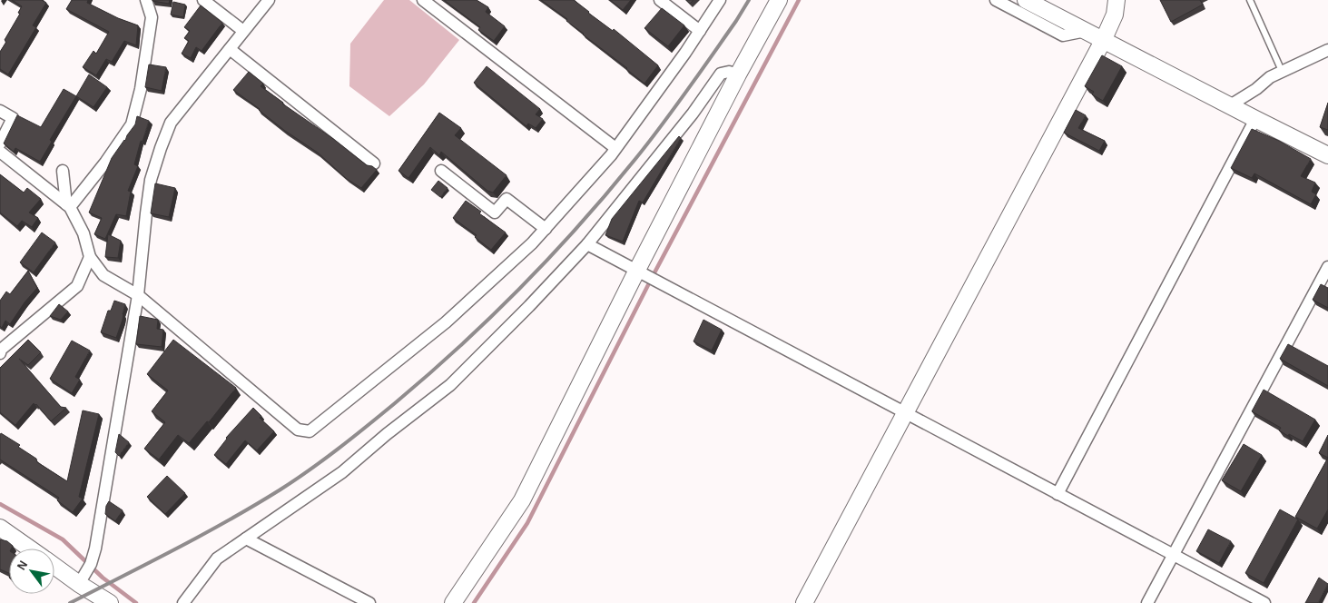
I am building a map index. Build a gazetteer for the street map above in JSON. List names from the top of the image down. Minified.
{"north":"top left"}
